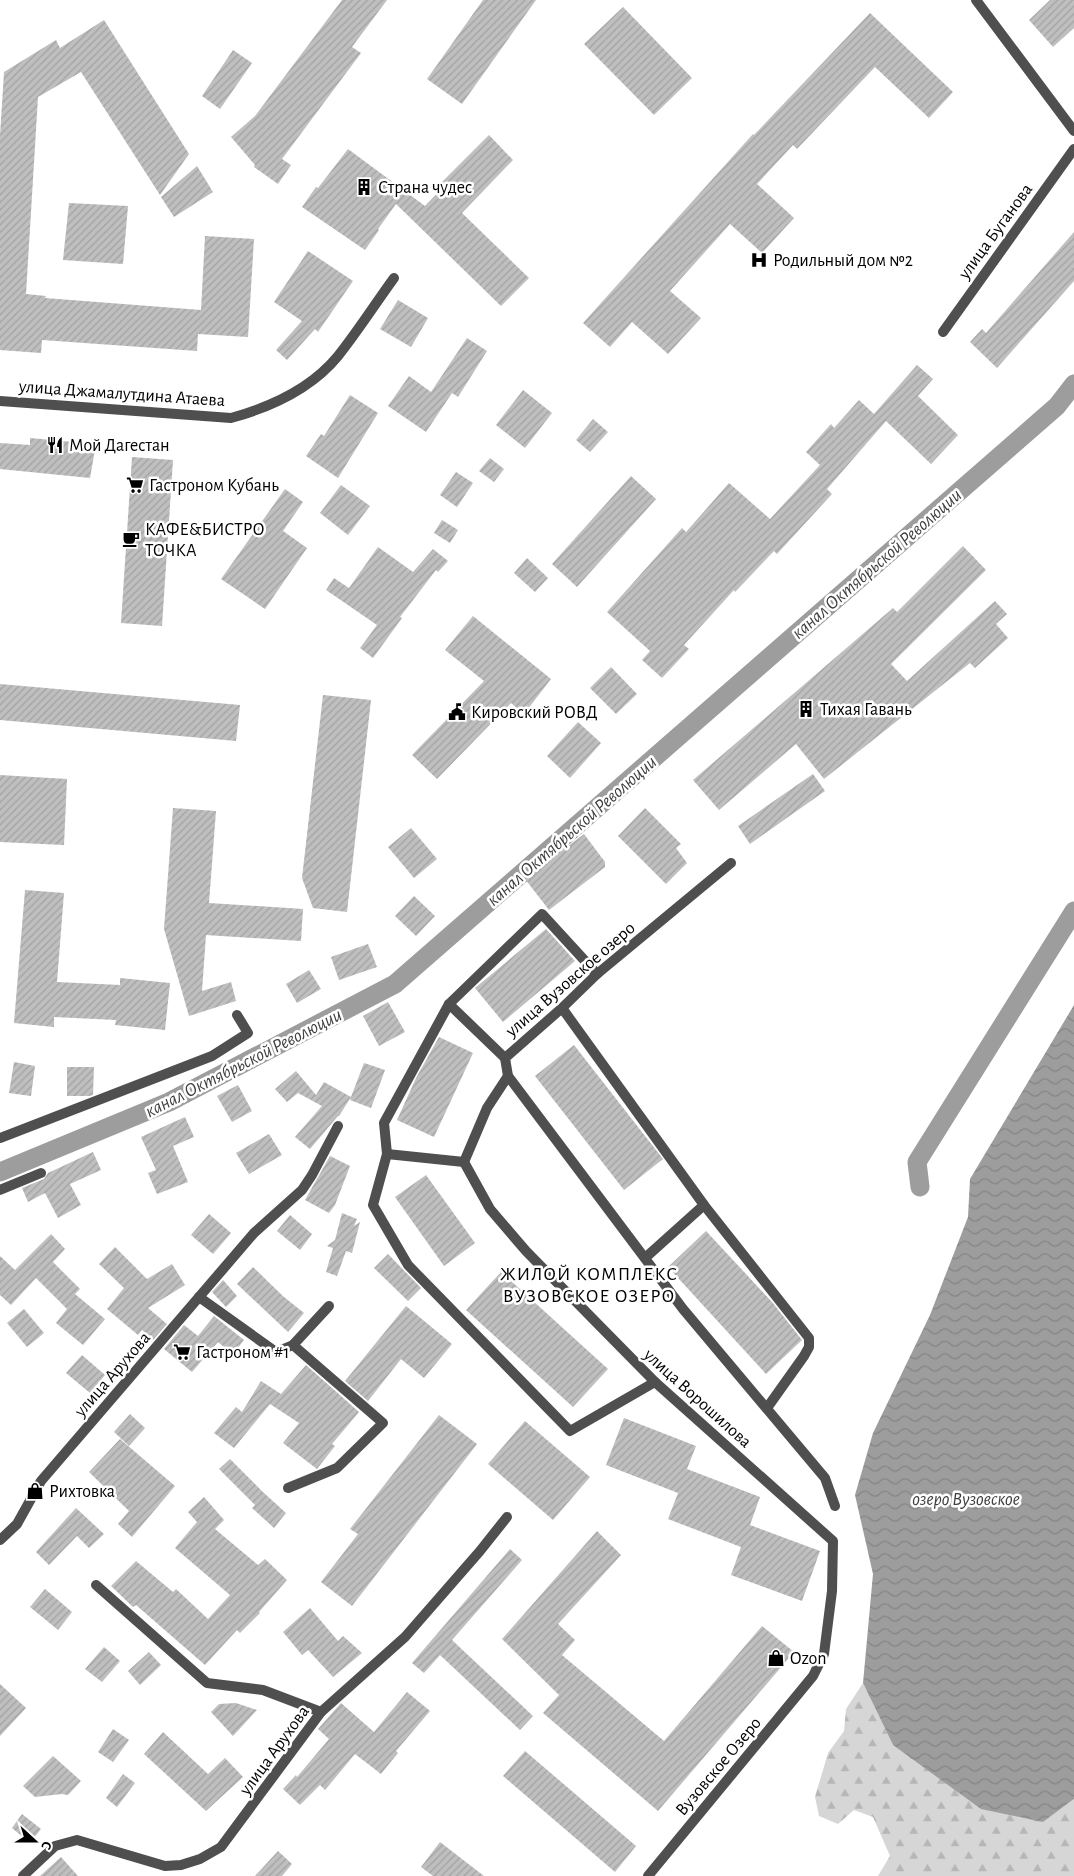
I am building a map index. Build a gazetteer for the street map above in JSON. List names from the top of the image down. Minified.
{"streets":{"street":["улица Буганова","улица Джамалутдина Атаева","улица Вузовское озеро","улица Арухова","улица Ворошилова","Вузовское Озеро"]},"crossings":[["улица Ворошилова","Вузовское Озеро"]],"districts":["ЖИЛОЙ КОМПЛЕКС ВУЗОВСКОЕ ОЗЕРО"],"water":["канал Октябрьской Революции","озеро Вузовское"],"places":{"building":["Страна чудес","Тихая Гавань"],"hospital":["Родильный дом №2"],"restaurant":["Мой Дагестан"],"supermarket":["Гастроном Кубань","Гастроном #1"],"cafe":["КАФЕ&БИСТРО ТОЧКА"],"public building":["Кировский РОВД"],"shop":["Рихтовка","Ozon"]},"north":"right"}
